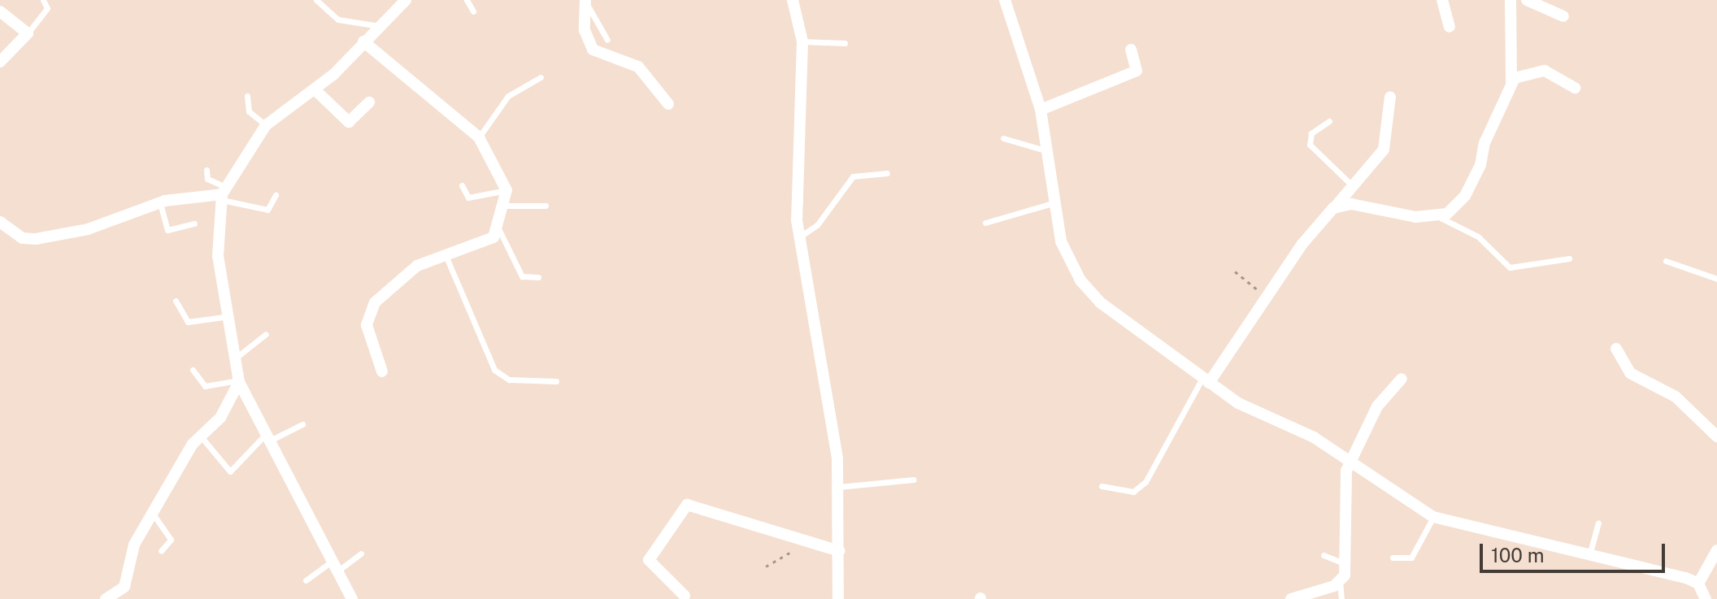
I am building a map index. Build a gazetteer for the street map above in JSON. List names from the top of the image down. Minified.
{"scale_bar":"100 m"}
